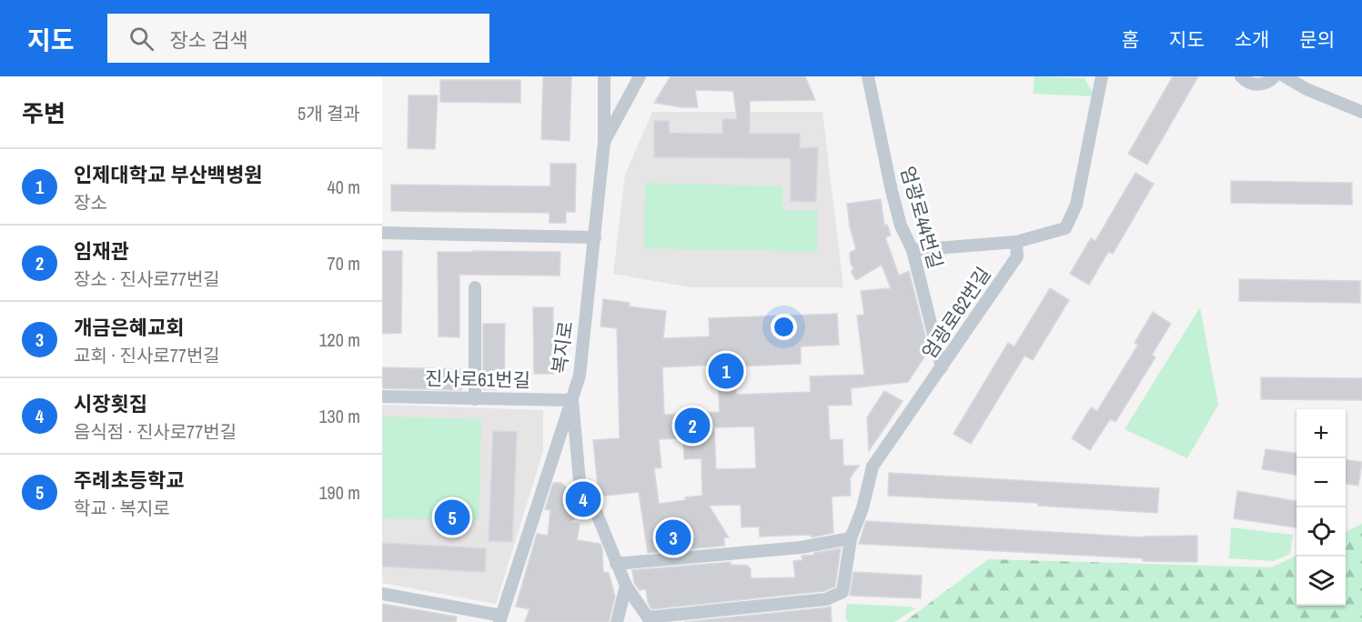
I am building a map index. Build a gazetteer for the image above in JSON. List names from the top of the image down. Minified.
{"streets":{"street":["엄광로44번길","엄광로62번길","복지로","진사로61번길"]},"crossings":[["엄광로44번길","엄광로62번길"],["복지로","진사로61번길"]],"page":{"header":"지도","search":"장소 검색","nav":["홈","지도","소개","문의"],"heading":["주변","5개 결과"],"list":[{"mark":"1","name":"인제대학교 부산백병원","note":"장소","value":"40 m"},{"mark":"2","name":"임재관","note":"장소 · 진사로77번길","value":"70 m"},{"mark":"3","name":"개금은혜교회","note":"교회 · 진사로77번길","value":"120 m"},{"mark":"4","name":"시장횟집","note":"음식점 · 진사로77번길","value":"130 m"},{"mark":"5","name":"주례초등학교","note":"학교 · 복지로","value":"190 m"}],"pins":["1","2","4","5","3"],"map_buttons":["+","−"]}}
